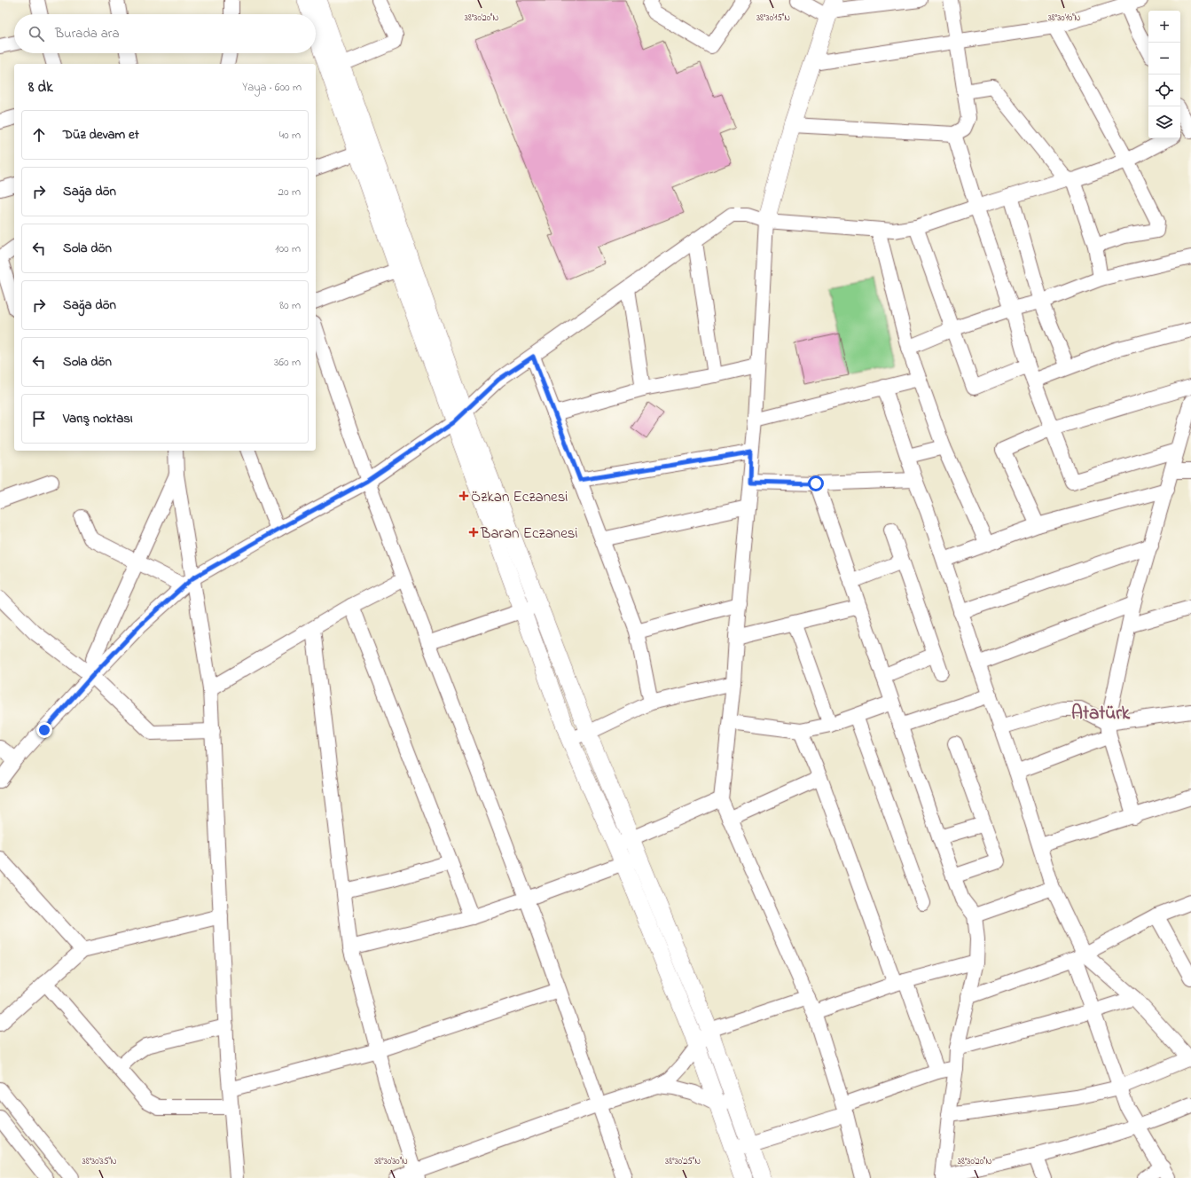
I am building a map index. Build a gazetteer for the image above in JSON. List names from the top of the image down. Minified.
{"districts":["Atatürk"],"places":{"health":["Özkan Eczanesi","Baran Eczanesi"]},"page":{"map_buttons":["+","−"],"search":"Burada ara","heading":["8 dk","Yaya · 600 m"],"list":[["Düz devam et","40 m"],["Sağa dön","20 m"],["Sola dön","100 m"],["Sağa dön","80 m"],["Sola dön","360 m"],"Varış noktası"]},"coordinates":["38°30'20\"N","38°30'15\"N","38°30'10\"N","38°30'35\"N","38°30'30\"N","38°30'25\"N"]}
